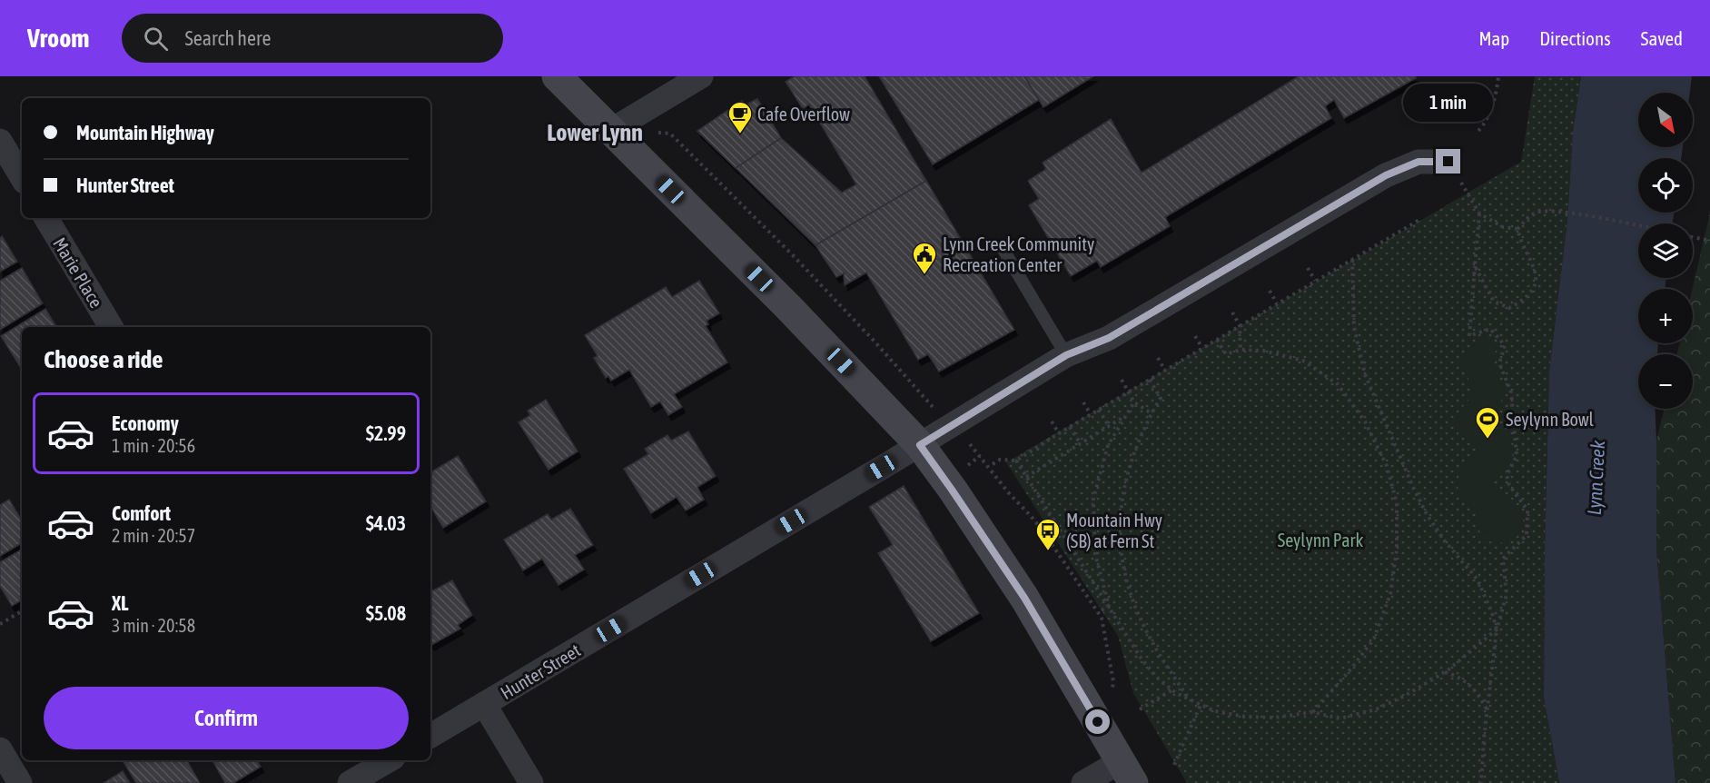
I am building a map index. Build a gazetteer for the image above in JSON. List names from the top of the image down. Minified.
{"streets":{"street":["Marie Place","Hunter Street"]},"districts":["Lower Lynn"],"water":["Lynn Creek"],"parks":["Seylynn Park"],"places":{"cafe":["Cafe Overflow"],"public building":["Lynn Creek Community Recreation Center"],"sports":["Seylynn Bowl"],"bus stop":["Mountain Hwy (SB) at Fern St"]},"north":"bottom right","page":{"header":"Vroom","search":"Search here","nav":["Map","Directions","Saved"],"bubble":"1 min","map_buttons":["+","−"],"banner":["Mountain Highway","Hunter Street"],"heading":"Choose a ride","list":[{"name":"Economy","note":"1 min · 20:56","value":"$2.99"},{"name":"Comfort","note":"2 min · 20:57","value":"$4.03"},{"name":"XL","note":"3 min · 20:58","value":"$5.08"}],"buttons":"Confirm"}}
